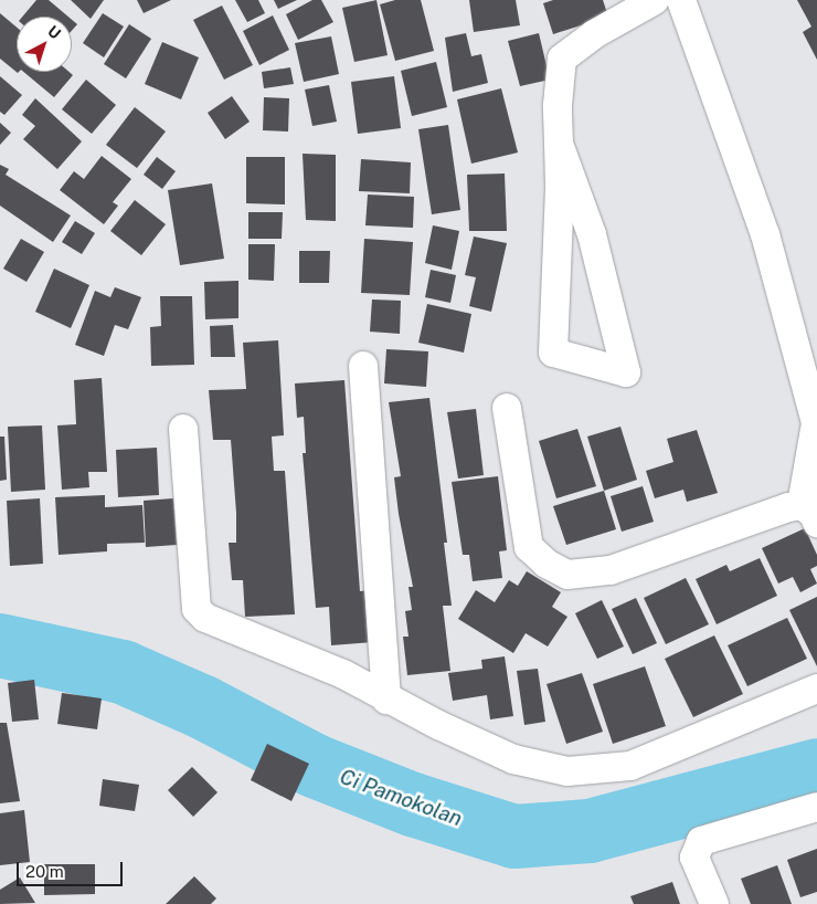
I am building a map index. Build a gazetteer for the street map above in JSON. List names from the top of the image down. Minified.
{"water":["Ci Pamokolan"],"scale_bar":"20 m","north":"top right"}
